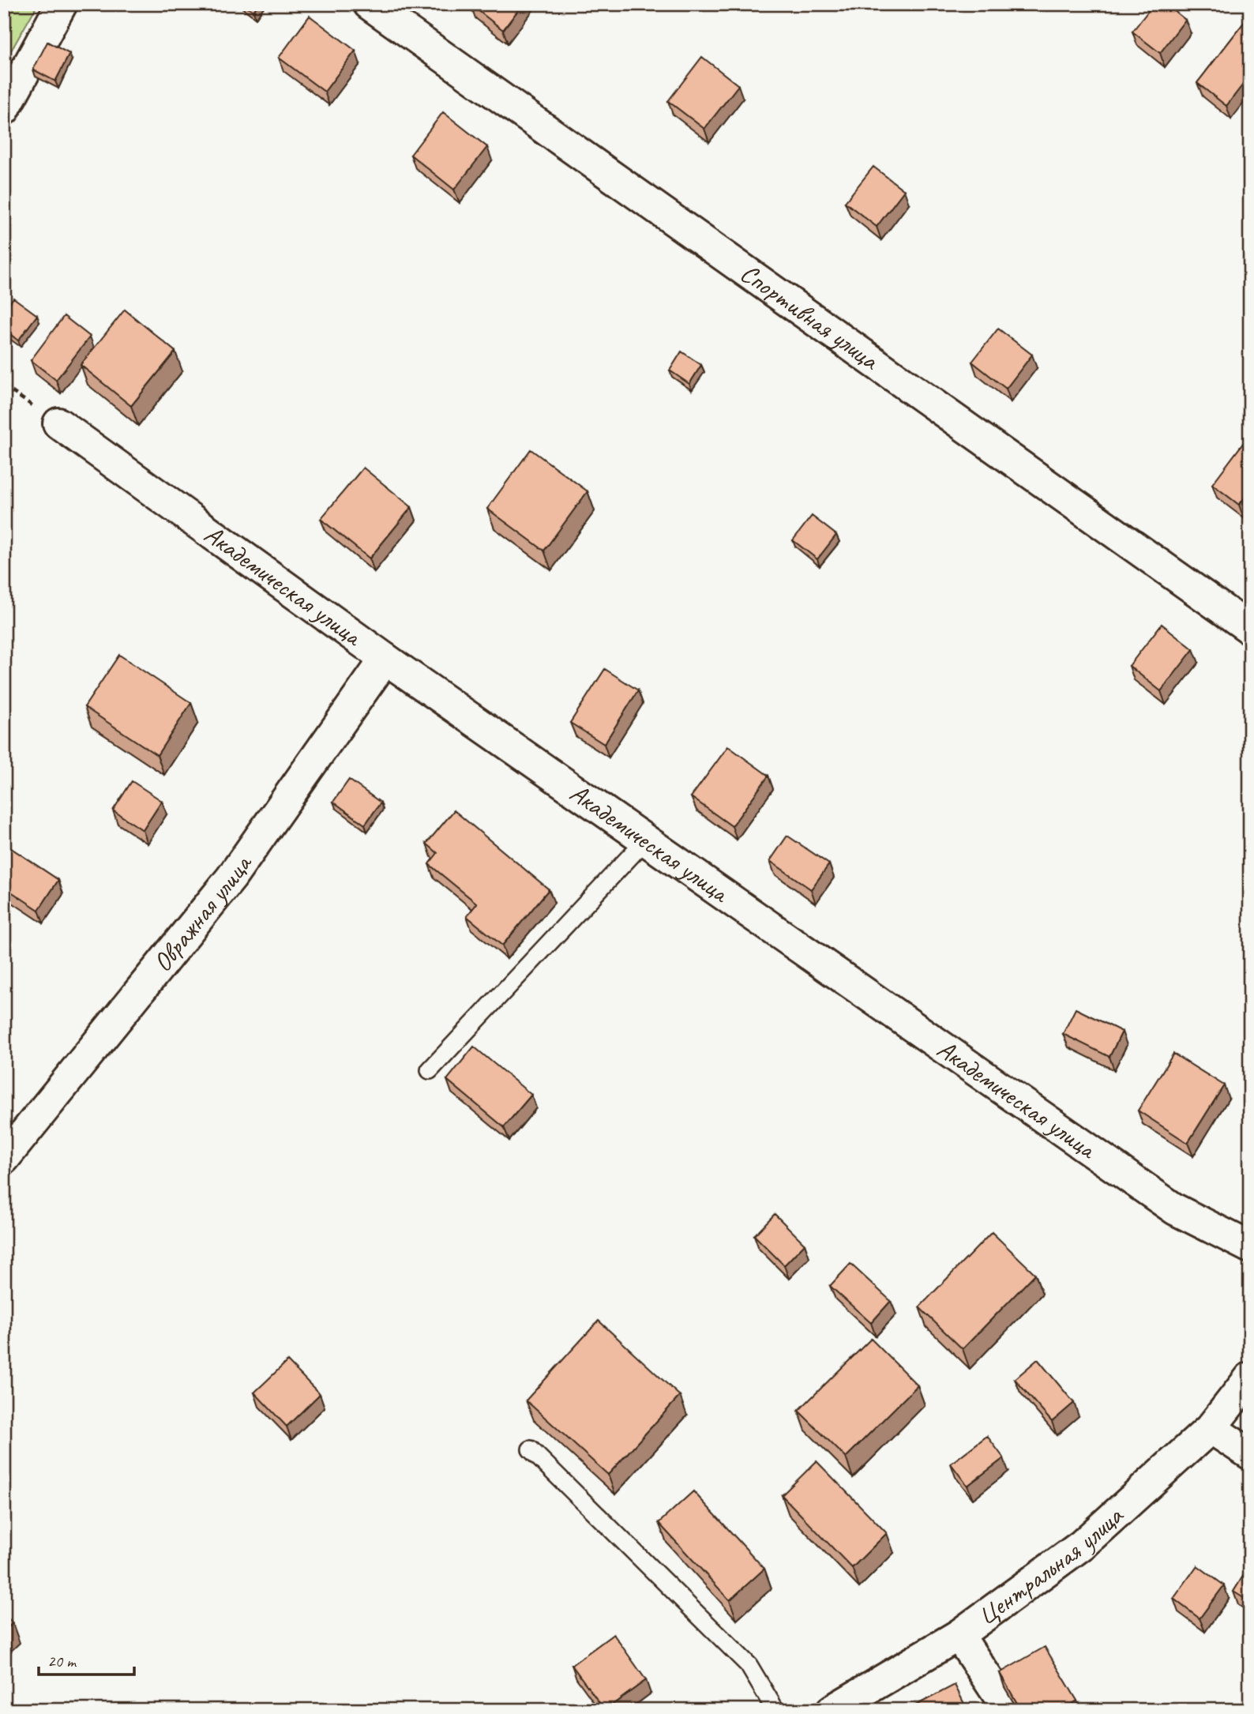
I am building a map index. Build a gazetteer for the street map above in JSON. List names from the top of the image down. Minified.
{"streets":{"street":["Спортивная улица","Академическая улица","Овражная улица","Центральная улица"]},"crossings":[["Академическая улица","Овражная улица"]],"scale_bar":"20 m"}
